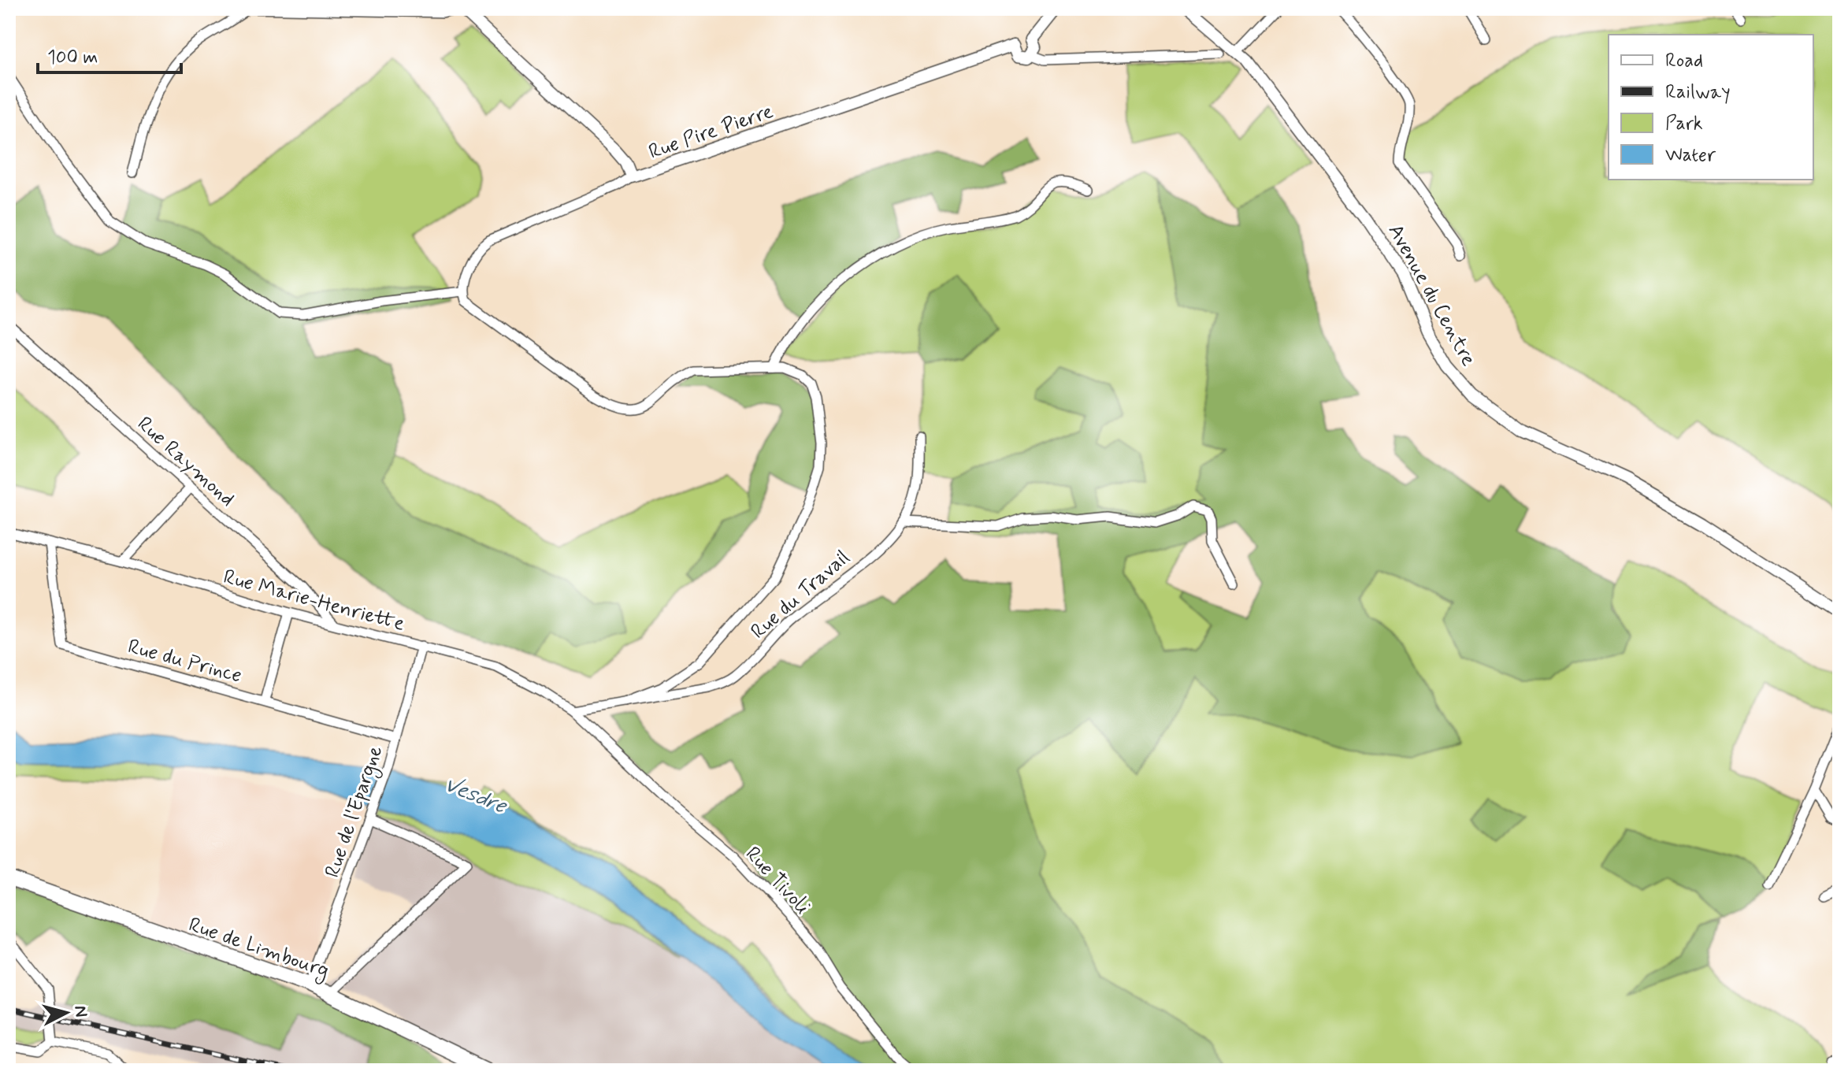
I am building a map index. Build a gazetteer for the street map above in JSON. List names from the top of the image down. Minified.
{"streets":{"main road":["Rue de Limbourg"],"street":["Rue Pire Pierre","Avenue du Centre","Rue Raymond","Rue du Travail","Rue Marie-Henriette","Rue du Prince","Rue de l'Epargne","Rue Tivoli"]},"crossings":[["Rue Raymond","Rue Marie-Henriette"],["Rue Marie-Henriette","Rue du Prince"],["Rue Marie-Henriette","Rue de l'Epargne"],["Rue Marie-Henriette","Rue Tivoli"],["Rue du Prince","Rue de l'Epargne"],["Rue de l'Epargne","Rue de Limbourg"]],"water":["Vesdre"],"legend":["Road","Railway","Park","Water"],"scale_bar":"100 m","north":"right"}
